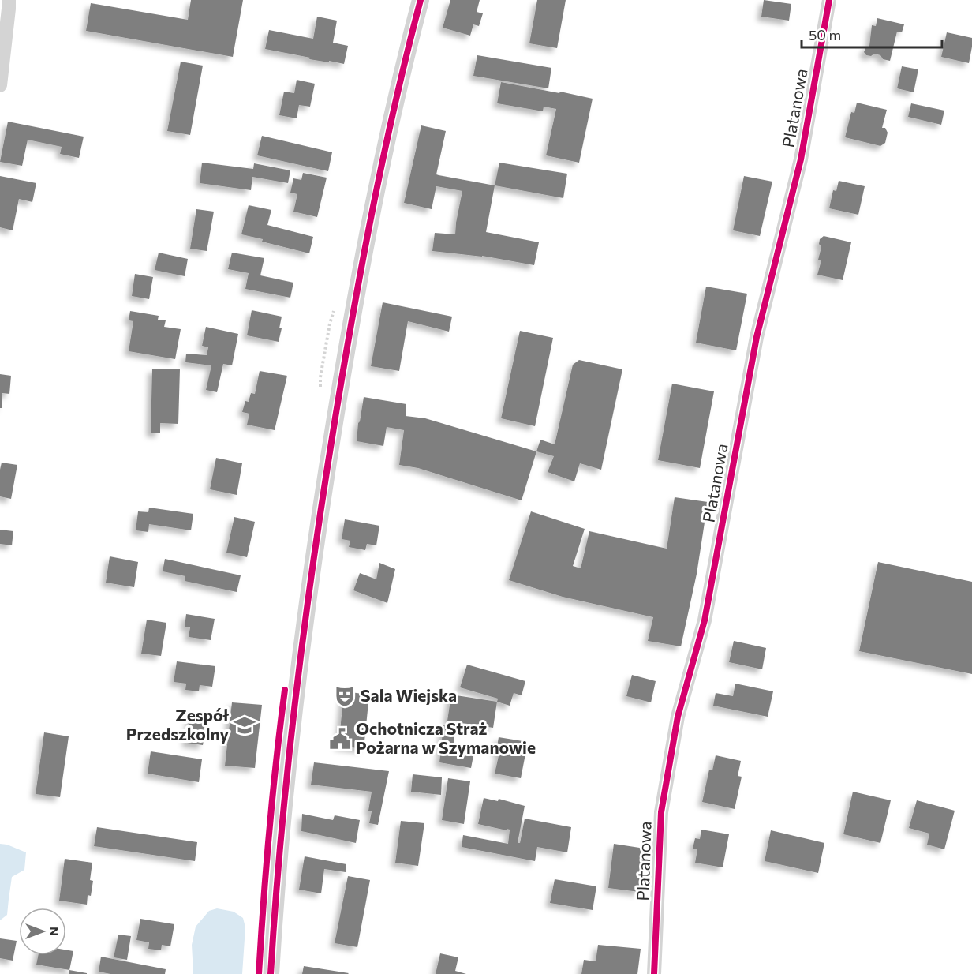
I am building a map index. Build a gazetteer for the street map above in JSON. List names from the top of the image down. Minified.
{"streets":{"street":["Platanowa"]},"places":{"theatre":["Sala Wiejska"],"school or university":["Zespół Przedszkolny"],"public building":["Ochotnicza Straż Pożarna w Szymanowie"]},"scale_bar":"50 m","north":"right"}
